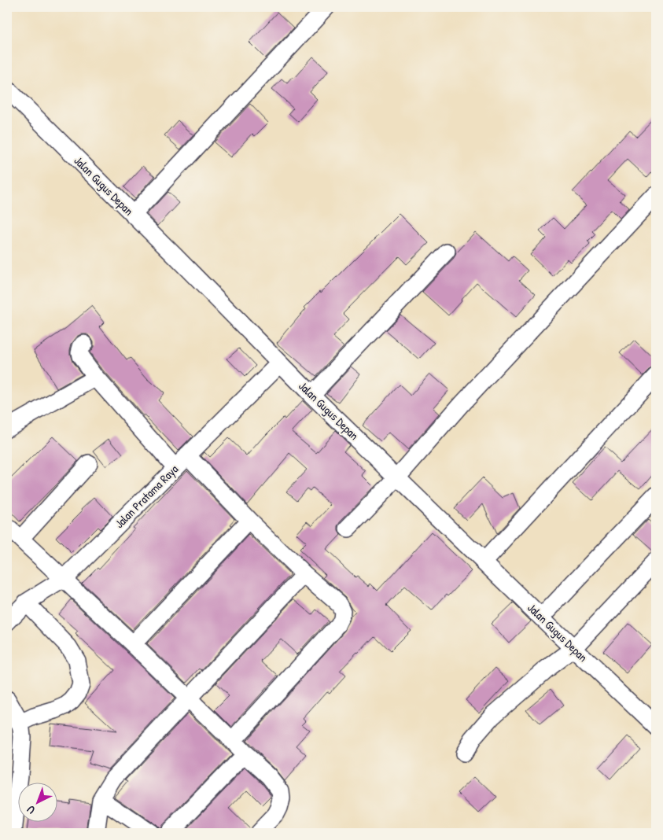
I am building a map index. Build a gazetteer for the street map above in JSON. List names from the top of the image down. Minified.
{"streets":{"street":["Jalan Gugus Depan","Jalan Pratama Raya"]},"crossings":[["Jalan Gugus Depan","Jalan Pratama Raya"]],"north":"bottom left"}
